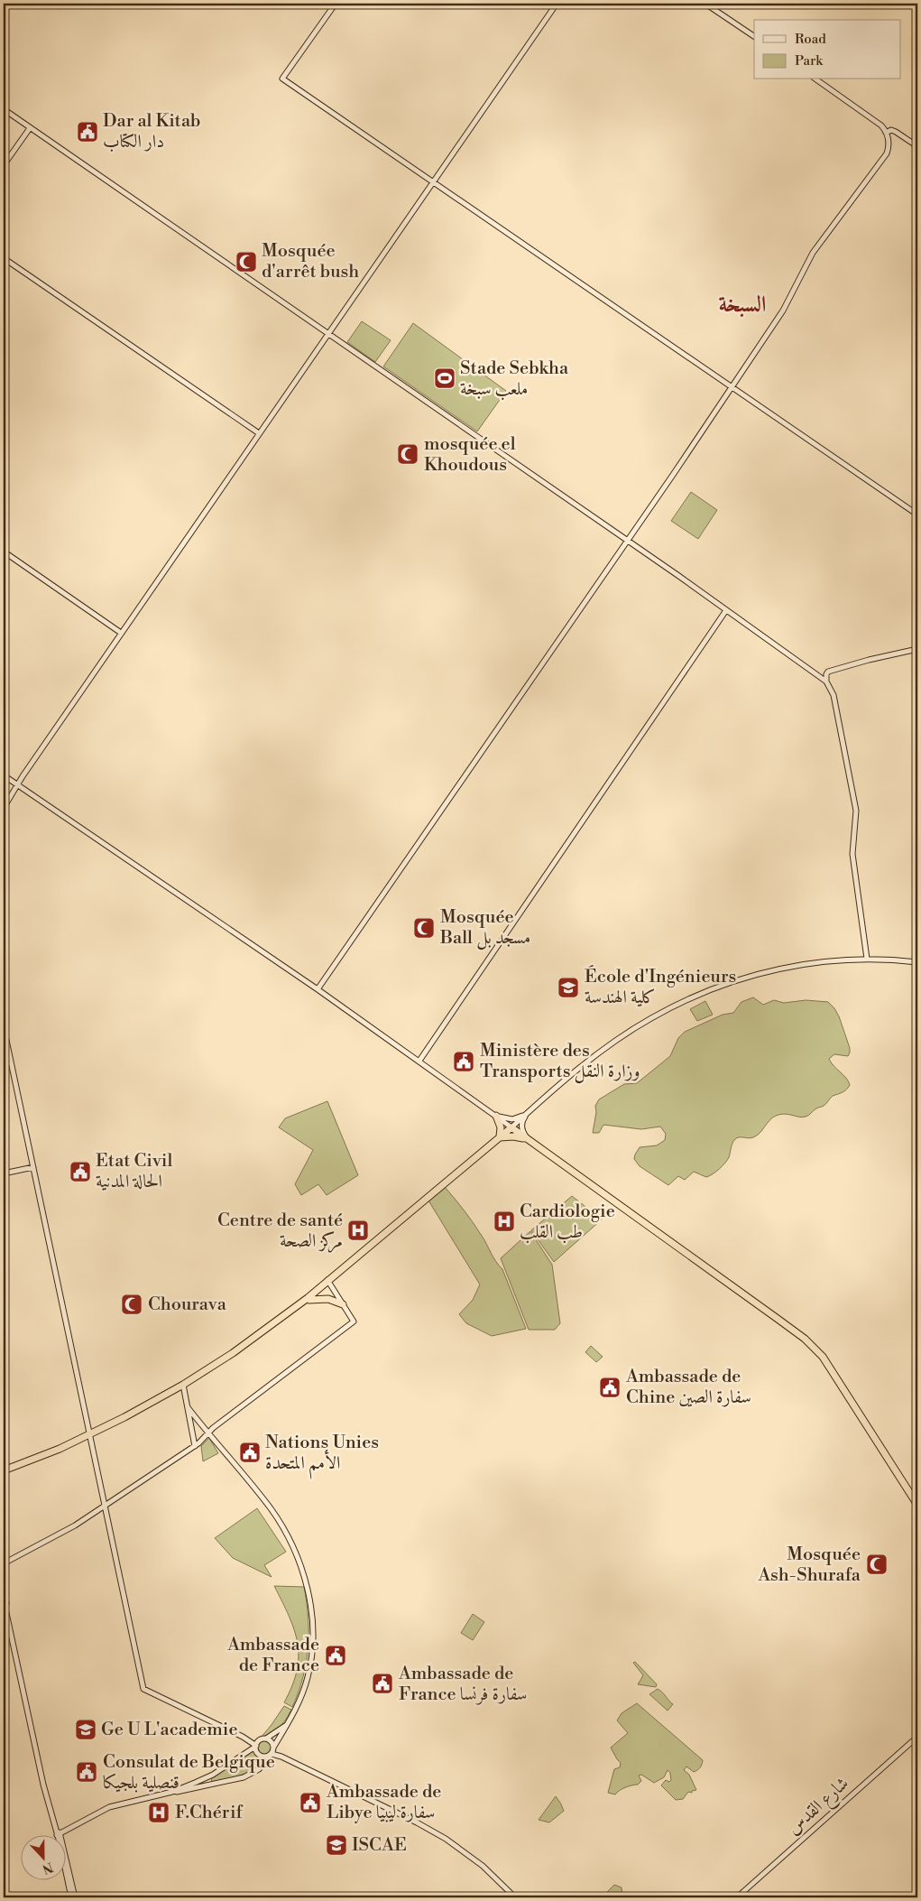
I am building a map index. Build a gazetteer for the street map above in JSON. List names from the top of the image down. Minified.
{"streets":{"street":["شارع القدس"]},"districts":["السبخة"],"places":{"public building":["Dar al Kitab دار الكتاب","Ministère des Transports وزارة النقل","Etat Civil الحالة المدنية","Ambassade de Chine سفارة الصين","Nations Unies الأمم المتحدة","Ambassade de France","Ambassade de France سفارة فرنسا","Consulat de Belgique قنصلية بلجيكا","Ambassade de Libye سفارة ليبيا"],"mosque":["Mosquée d'arrêt bush","mosquée el Khoudous","Mosquée Ball مسجد بل","Chourava","Mosquée Ash-Shurafa"],"sports":["Stade Sebkha ملعب سبخة"],"school or university":["École d'Ingénieurs كلية الهندسة","Ge U L'academie","ISCAE"],"hospital":["Cardiologie طب القلب","Centre de santé مركز الصحة","F.Chérif"]},"legend":["Road","Park"],"north":"bottom"}
